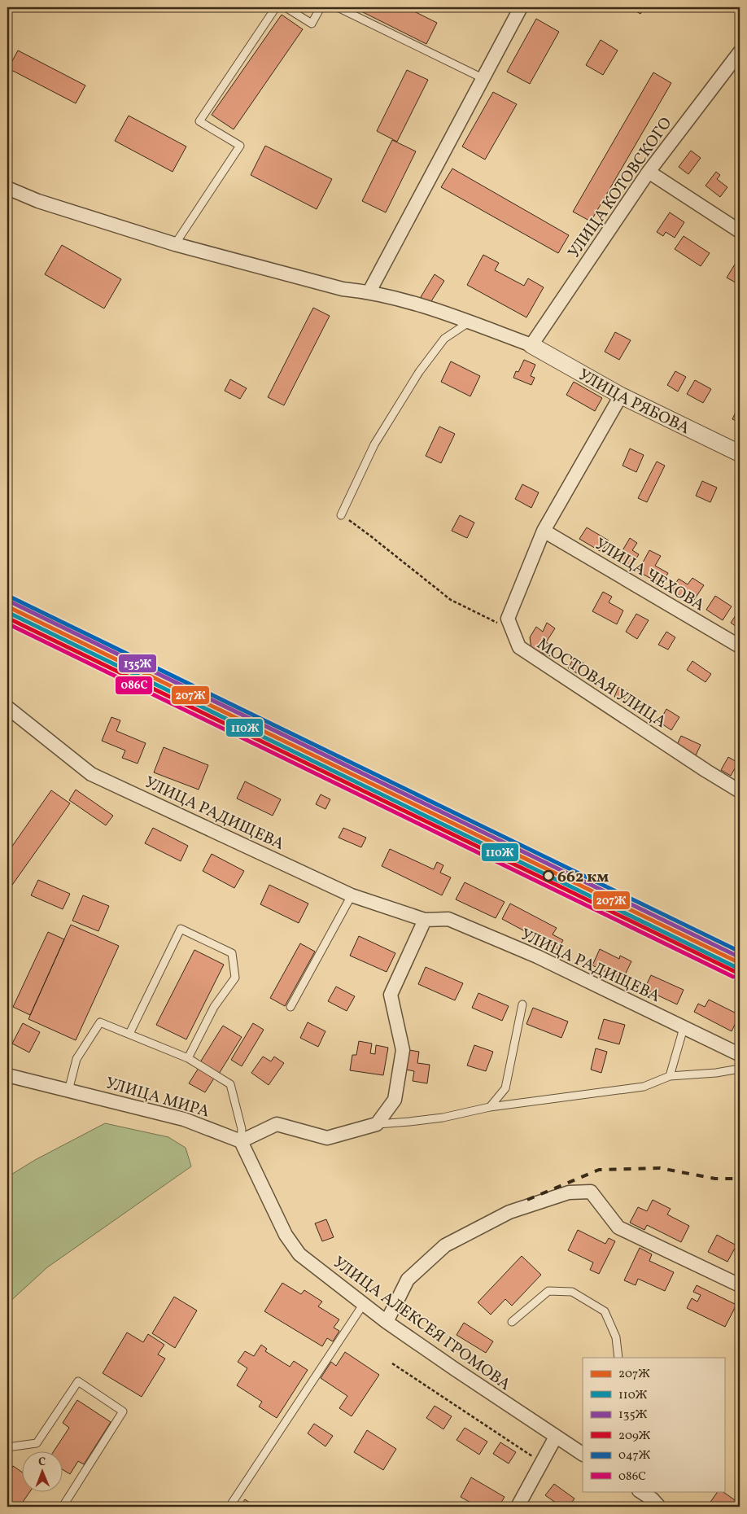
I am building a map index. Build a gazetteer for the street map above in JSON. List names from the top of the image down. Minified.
{"streets":{"street":["УЛИЦА КОТОВСКОГО","УЛИЦА РЯБОВА","УЛИЦА ЧЕХОВА","МОСТОВАЯ УЛИЦА","УЛИЦА РАДИЩЕВА","УЛИЦА МИРА","УЛИЦА АЛЕКСЕЯ ГРОМОВА"]},"crossings":[["УЛИЦА КОТОВСКОГО","УЛИЦА РЯБОВА"],["УЛИЦА РЯБОВА","МОСТОВАЯ УЛИЦА"],["УЛИЦА ЧЕХОВА","МОСТОВАЯ УЛИЦА"],["УЛИЦА МИРА","УЛИЦА АЛЕКСЕЯ ГРОМОВА"]],"places":["662 км"],"lines":["transit line 047Ж","transit line 135Ж","transit line 207Ж","transit line 110Ж","transit line 209Ж","transit line 086С"],"legend":["207Ж","110Ж","135Ж","209Ж","047Ж","086С"],"north":"top"}
